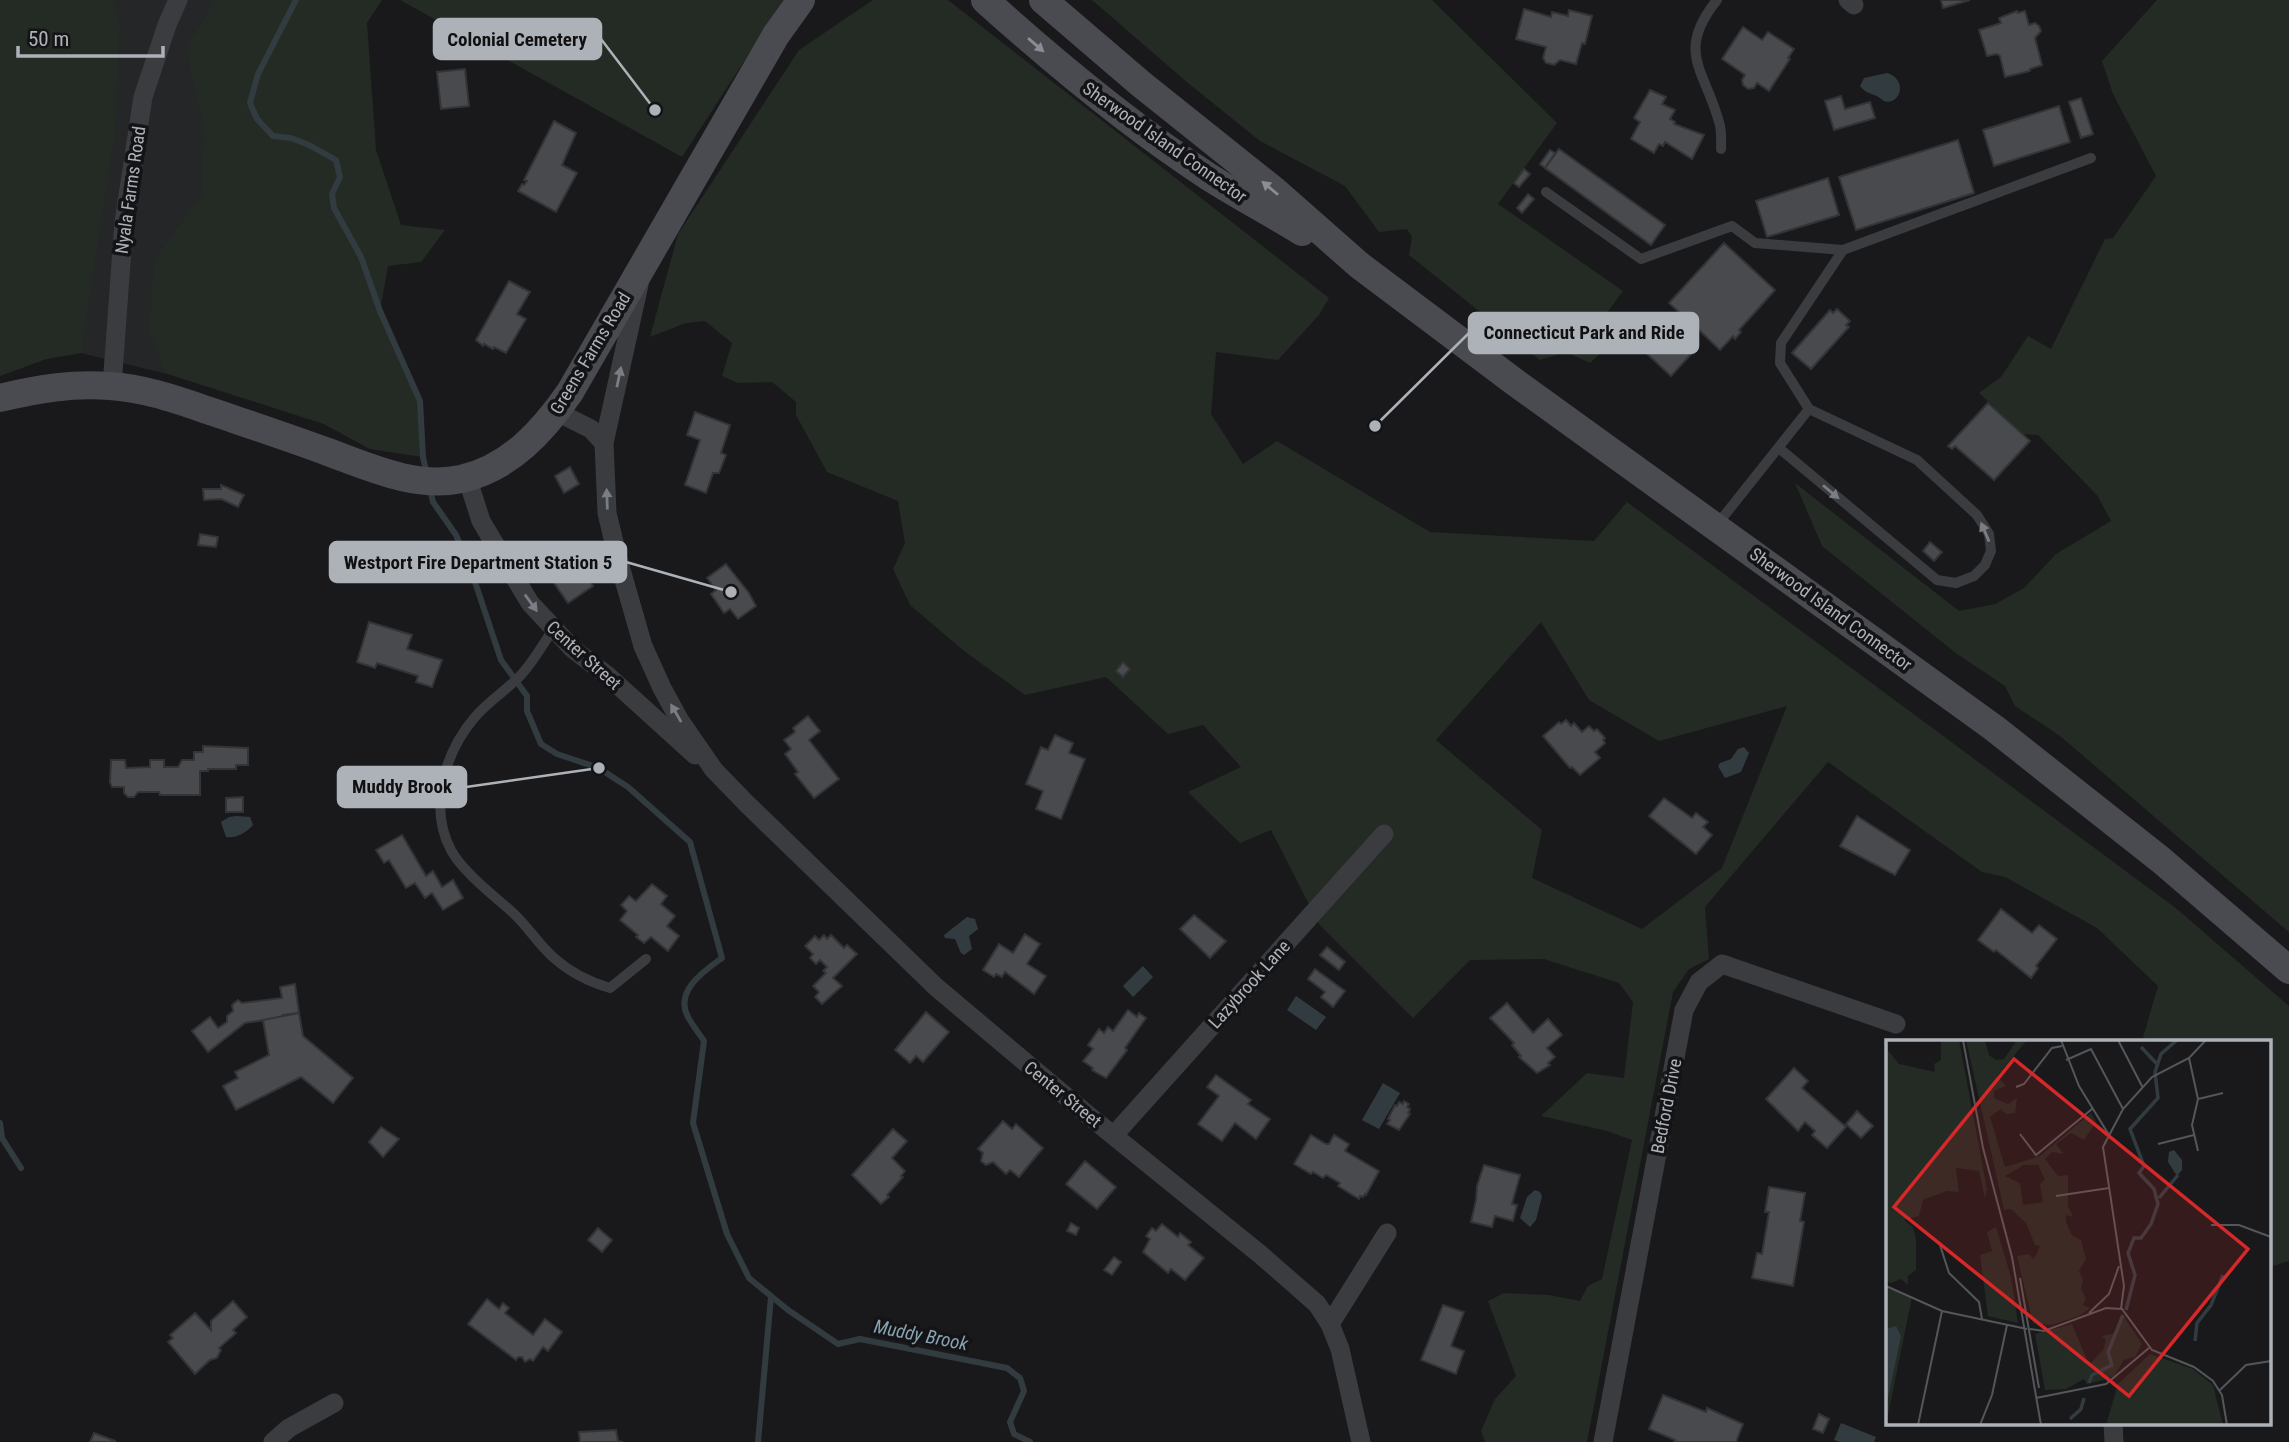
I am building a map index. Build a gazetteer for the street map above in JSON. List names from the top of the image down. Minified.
{"streets":{"main road":["Sherwood Island Connector","Greens Farms Road"],"street":["Nyala Farms Road","Center Street","Lazybrook Lane","Bedford Drive"]},"crossings":[["Nyala Farms Road","Greens Farms Road"],["Greens Farms Road","Center Street"],["Center Street","Lazybrook Lane"]],"water":["Muddy Brook"],"places":["Colonial Cemetery","Connecticut Park and Ride","Westport Fire Department Station 5","Muddy Brook"],"scale_bar":"50 m"}
